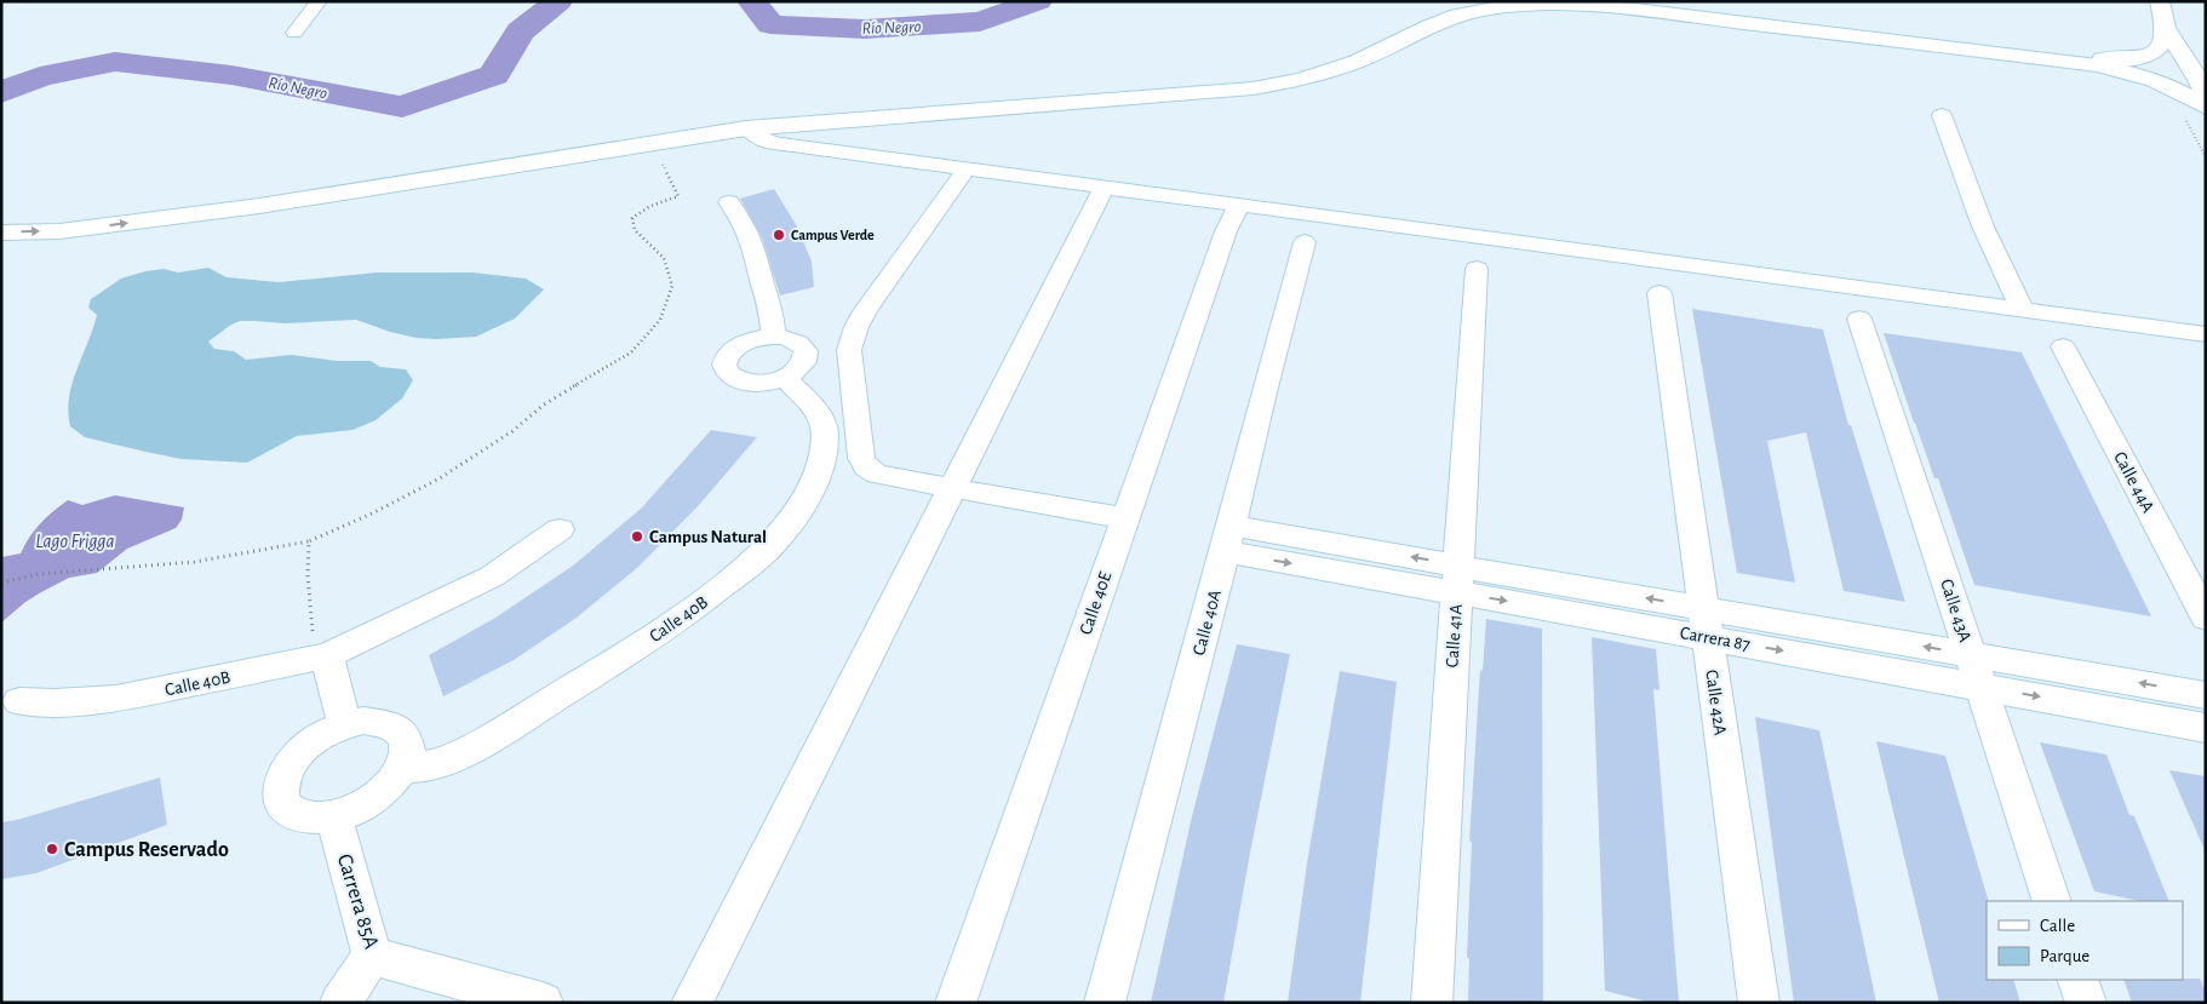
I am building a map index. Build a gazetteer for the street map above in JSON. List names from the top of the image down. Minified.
{"streets":{"street":["Calle 44A","Calle 40E","Calle 43A","Calle 40B","Calle 40A","Calle 41A","Carrera 87","Calle 42A","Carrera 85A"]},"crossings":[["Calle 43A","Carrera 87"],["Calle 40B","Carrera 85A"],["Calle 40A","Carrera 87"],["Calle 41A","Carrera 87"],["Carrera 87","Calle 42A"]],"water":["Río Negro","Lago Frigga"],"places":["Campus Verde","Campus Natural","Campus Reservado"],"legend":["Calle","Parque"]}
